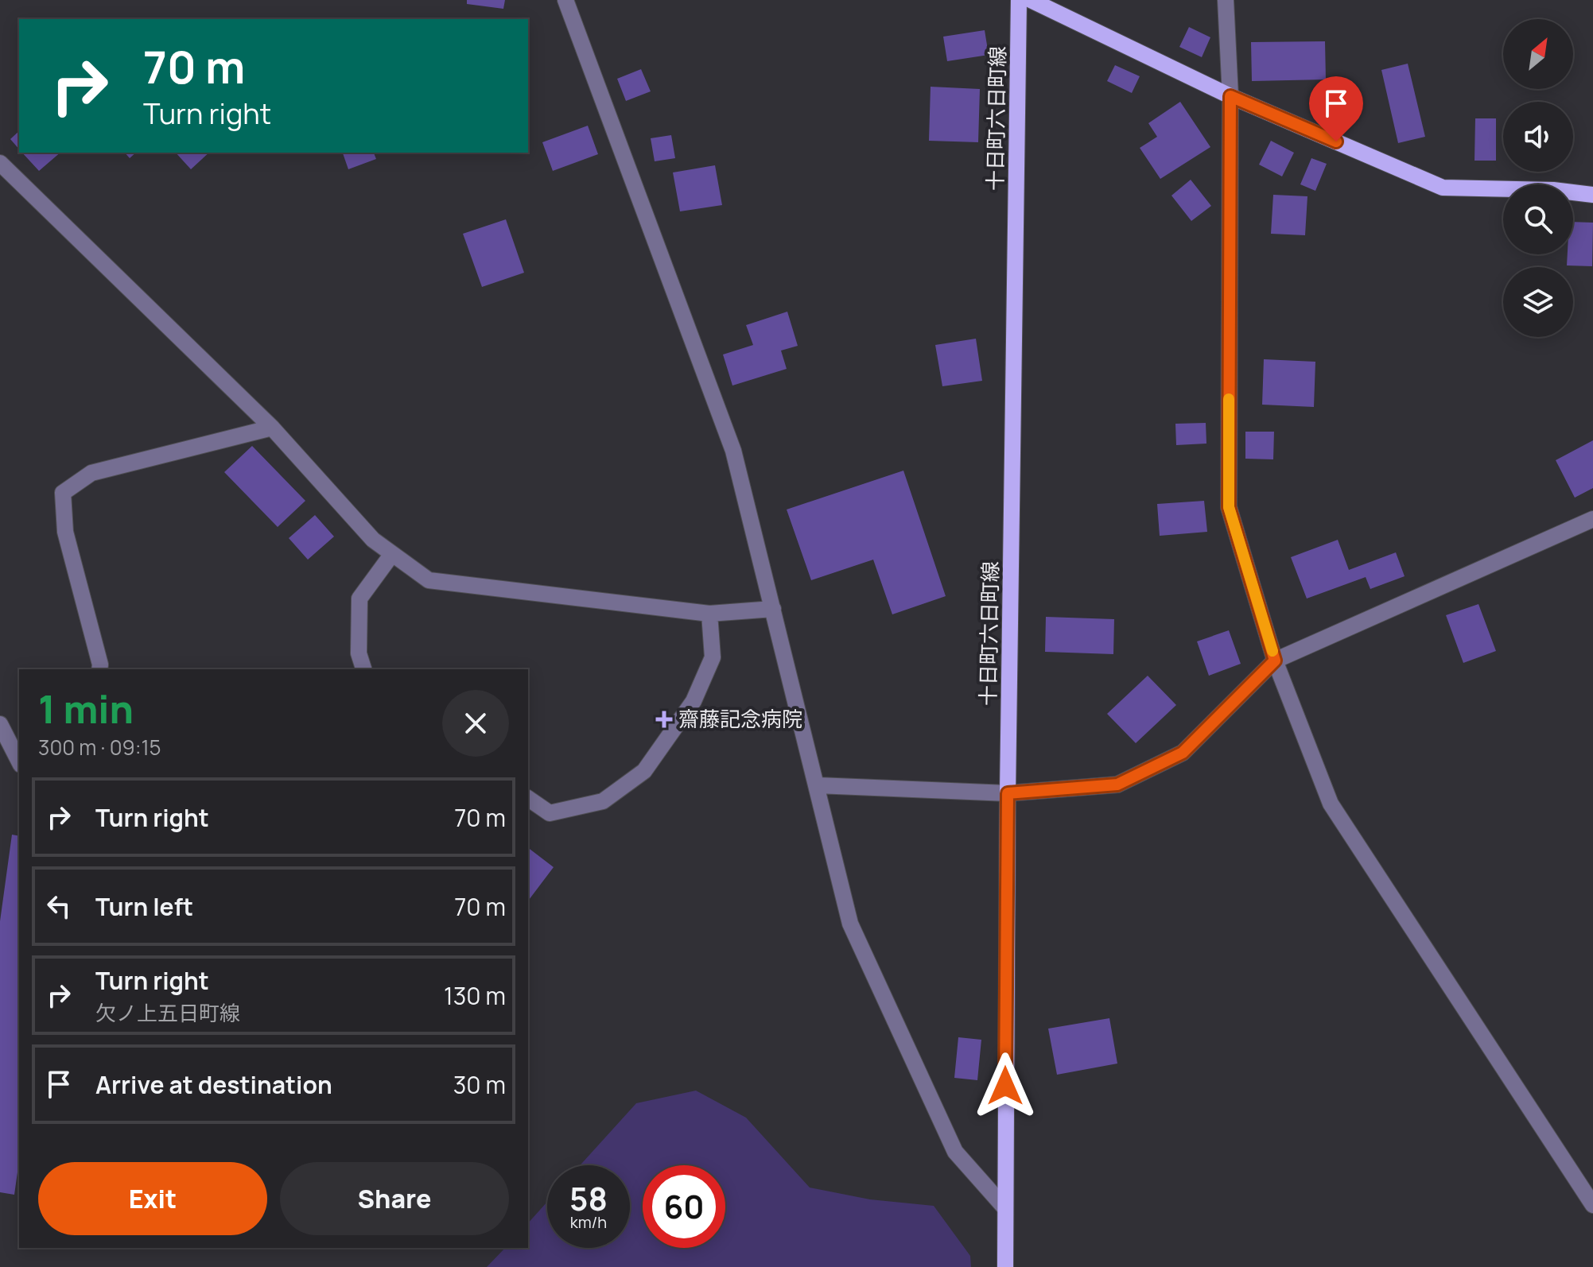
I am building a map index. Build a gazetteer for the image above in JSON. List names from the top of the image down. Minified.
{"streets":{"main road":["十日町六日町線"]},"places":{"health":["齋藤記念病院"]},"north":"top right","page":{"turn":["70 m","Turn right"],"heading":["1 min","300 m · 09:15"],"list":[{"name":"Turn right","value":"70 m"},{"name":"Turn left","value":"70 m"},{"name":"Turn right","note":"欠ノ上五日町線","value":"130 m"},{"name":"Arrive at destination","value":"30 m"}],"buttons":["Exit","Share"],"speed":"58 km/h","limit":"60"}}
